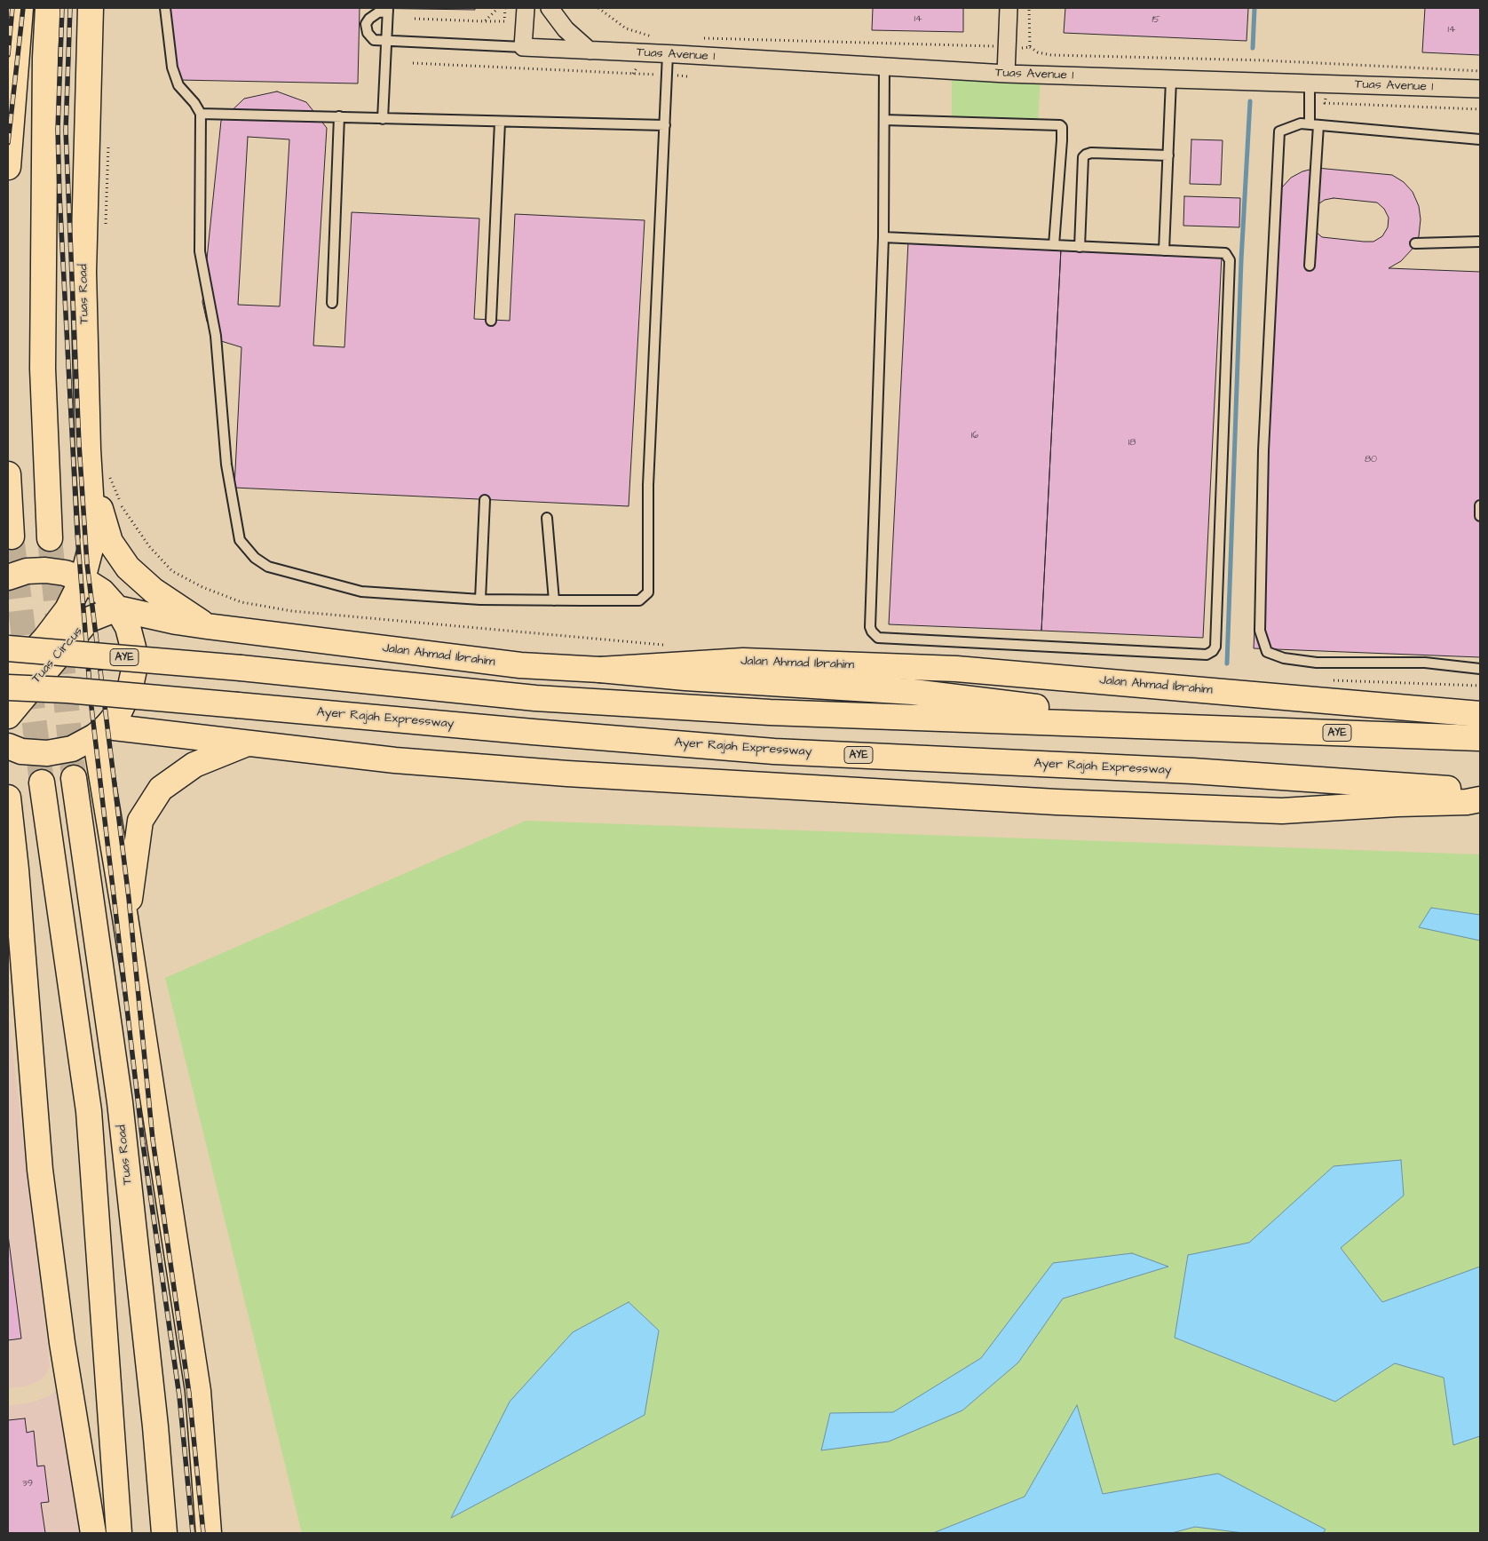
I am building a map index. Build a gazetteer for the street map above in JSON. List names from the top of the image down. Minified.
{"streets":{"main road":["Tuas Road","Tuas Circus","Jalan Ahmad Ibrahim","AYE","Ayer Rajah Expressway"],"street":["Tuas Avenue 1"]},"crossings":[["Tuas Road","Tuas Circus"],["Tuas Circus","Jalan Ahmad Ibrahim"]],"house_numbers":["14","15","14","16","18","80","39"]}
